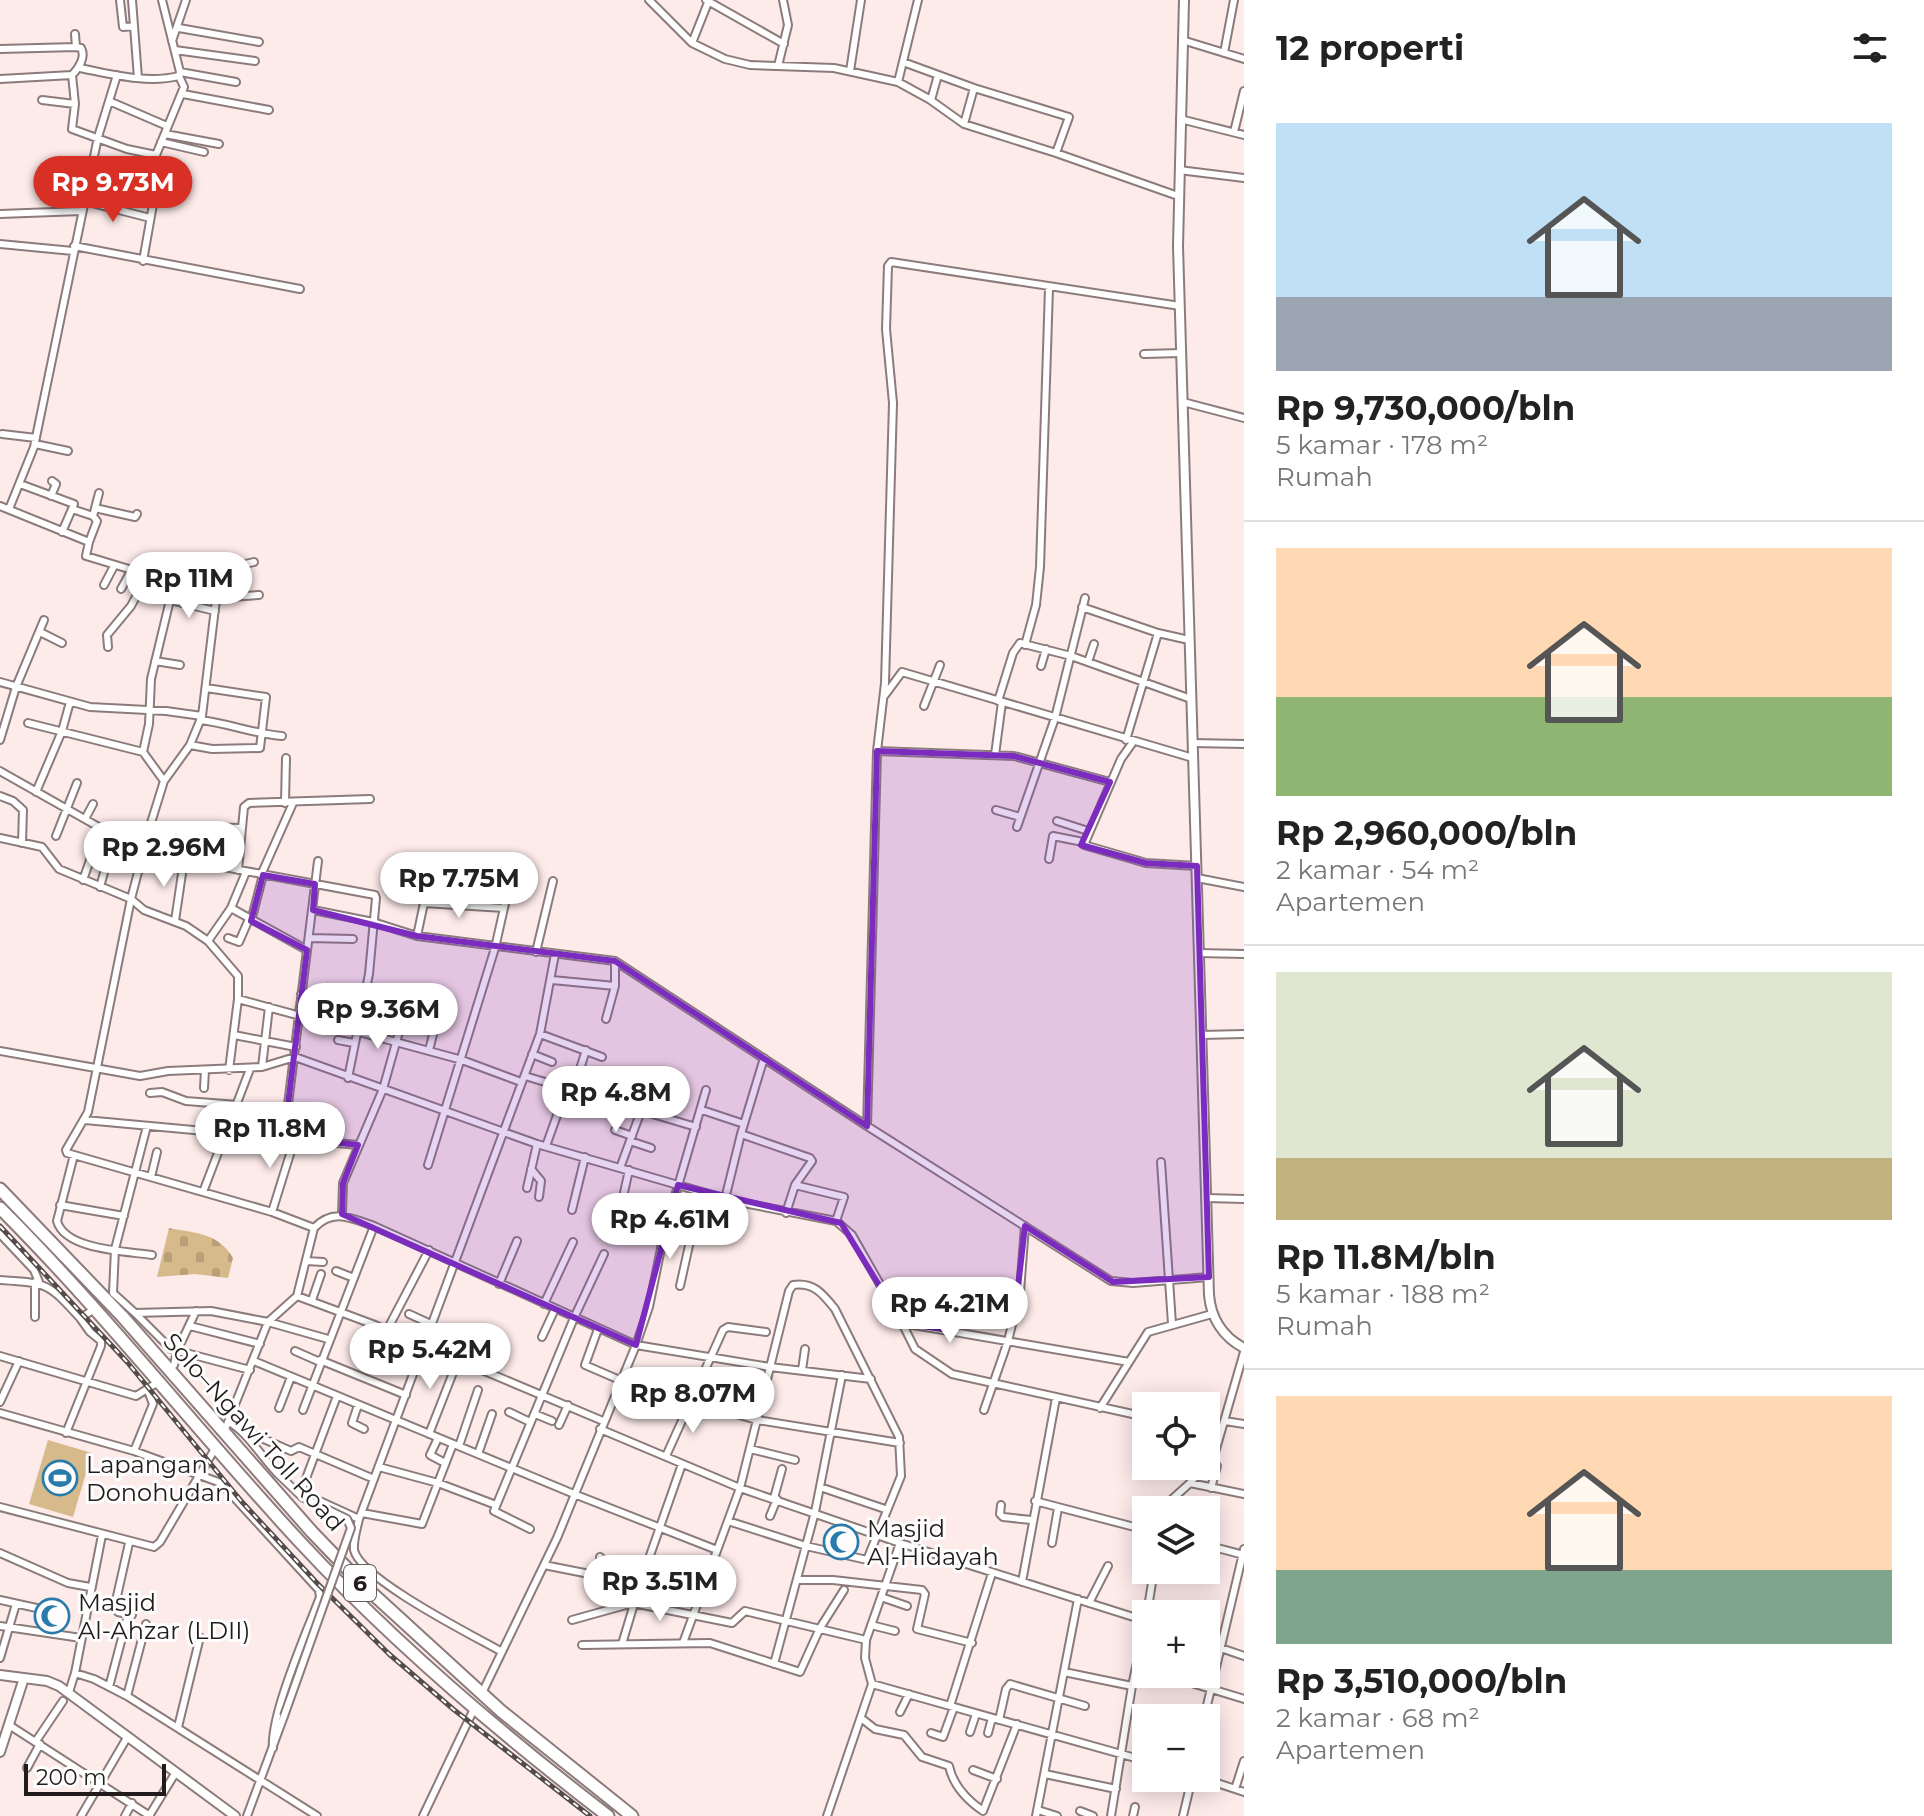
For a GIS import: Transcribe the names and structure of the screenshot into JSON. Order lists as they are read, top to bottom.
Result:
{
  "streets": {
    "highway": ["Solo–Ngawi Toll Road", "6"]
  },
  "places": {
    "sports": ["Lapangan Donohudan"],
    "mosque": ["Masjid Al-Hidayah", "Masjid Al-Ahzar (LDII)"]
  },
  "scale_bar": "200 m",
  "page": {
    "heading": "12 properti",
    "list": [
      {
        "name": "Rp 9,730,000/bln",
        "note": "5 kamar · 178 m² · Rumah"
      },
      {
        "name": "Rp 2,960,000/bln",
        "note": "2 kamar · 54 m² · Apartemen"
      },
      {
        "name": "Rp 11.8M/bln",
        "note": "5 kamar · 188 m² · Rumah"
      },
      {
        "name": "Rp 3,510,000/bln",
        "note": "2 kamar · 68 m² · Apartemen"
      }
    ],
    "price": [
      "Rp 9.73M",
      "Rp 11M",
      "Rp 2.96M",
      "Rp 7.75M",
      "Rp 9.36M",
      "Rp 4.8M",
      "Rp 11.8M",
      "Rp 4.61M",
      "Rp 4.21M",
      "Rp 5.42M",
      "Rp 8.07M",
      "Rp 3.51M"
    ],
    "map_buttons": ["+", "−"],
    "scale": "200 m"
  }
}
